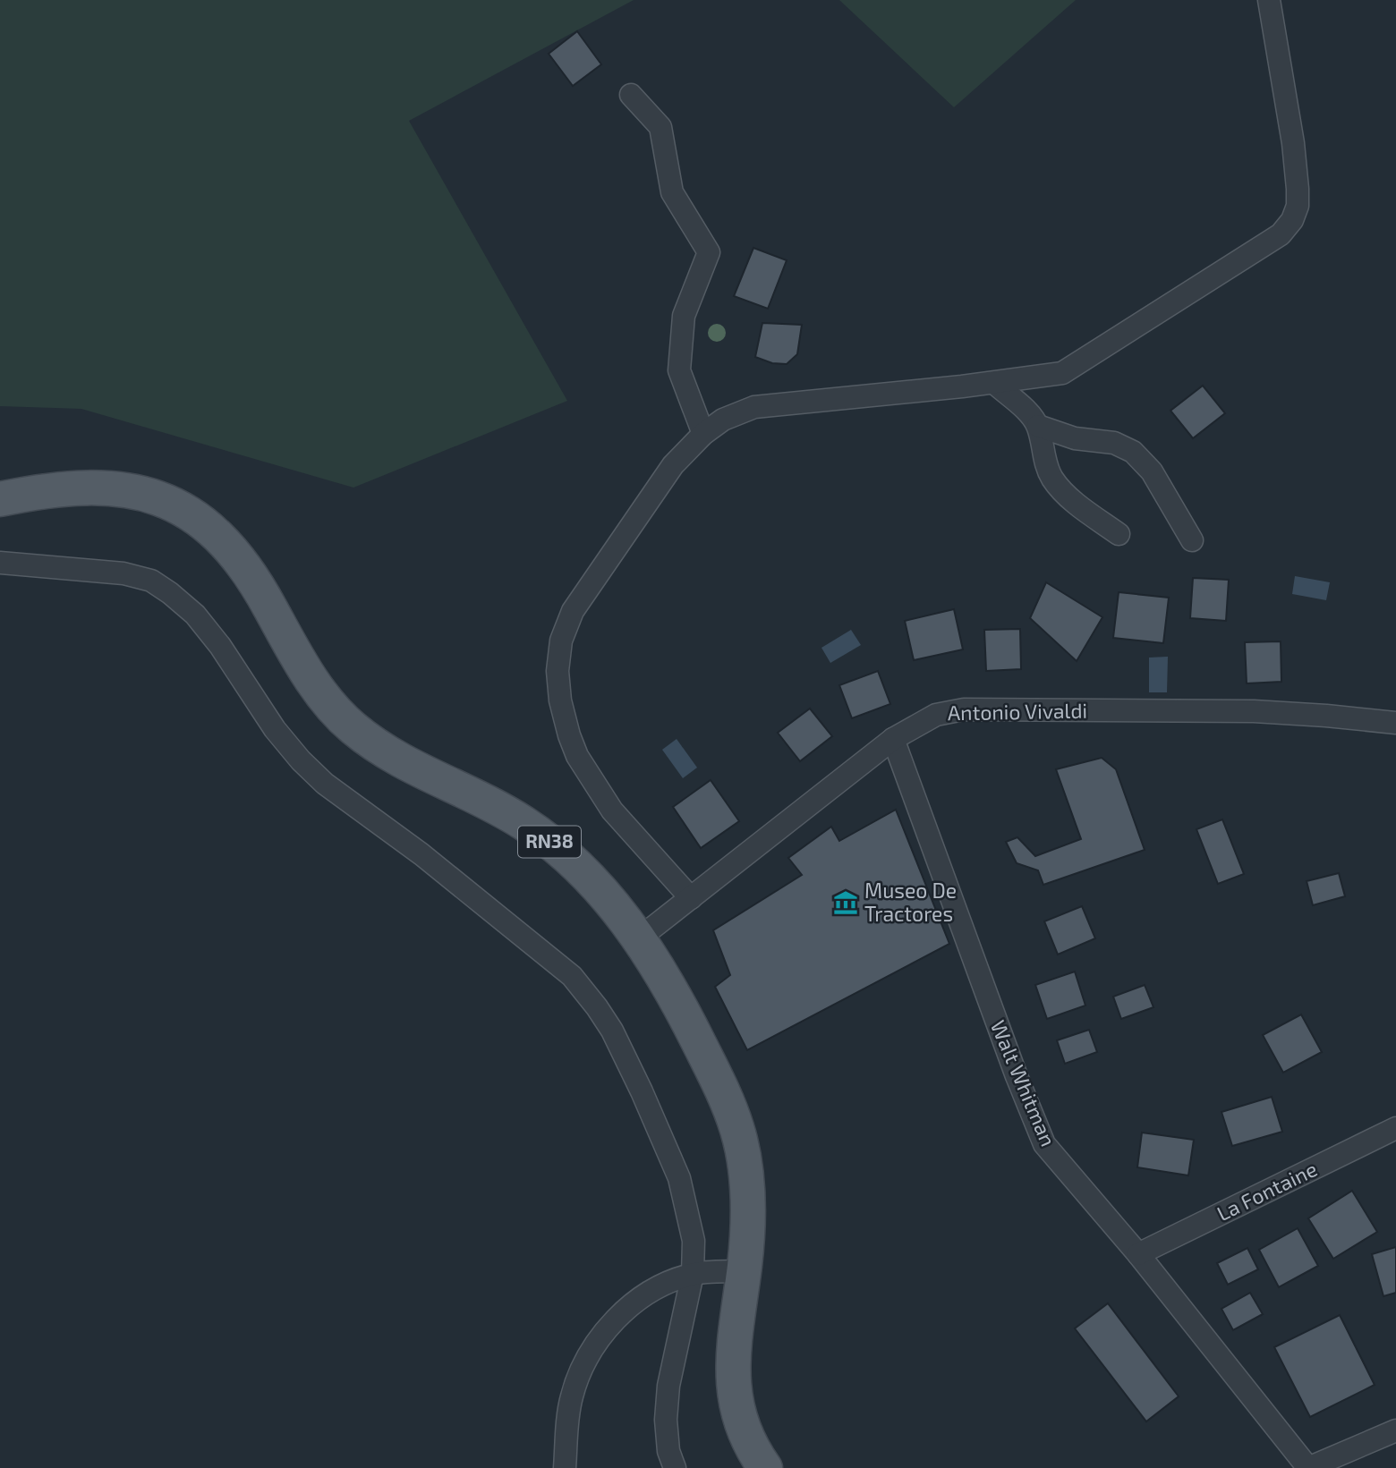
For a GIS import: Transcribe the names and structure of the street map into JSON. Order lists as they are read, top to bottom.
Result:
{
  "streets": {
    "main road": ["RN38"],
    "street": ["Antonio Vivaldi", "Walt Whitman", "La Fontaine"]
  },
  "crossings": [
    ["Antonio Vivaldi", "RN38"],
    ["Antonio Vivaldi", "Walt Whitman"],
    ["Walt Whitman", "La Fontaine"]
  ],
  "places": {
    "museum": ["Museo De Tractores"]
  }
}
